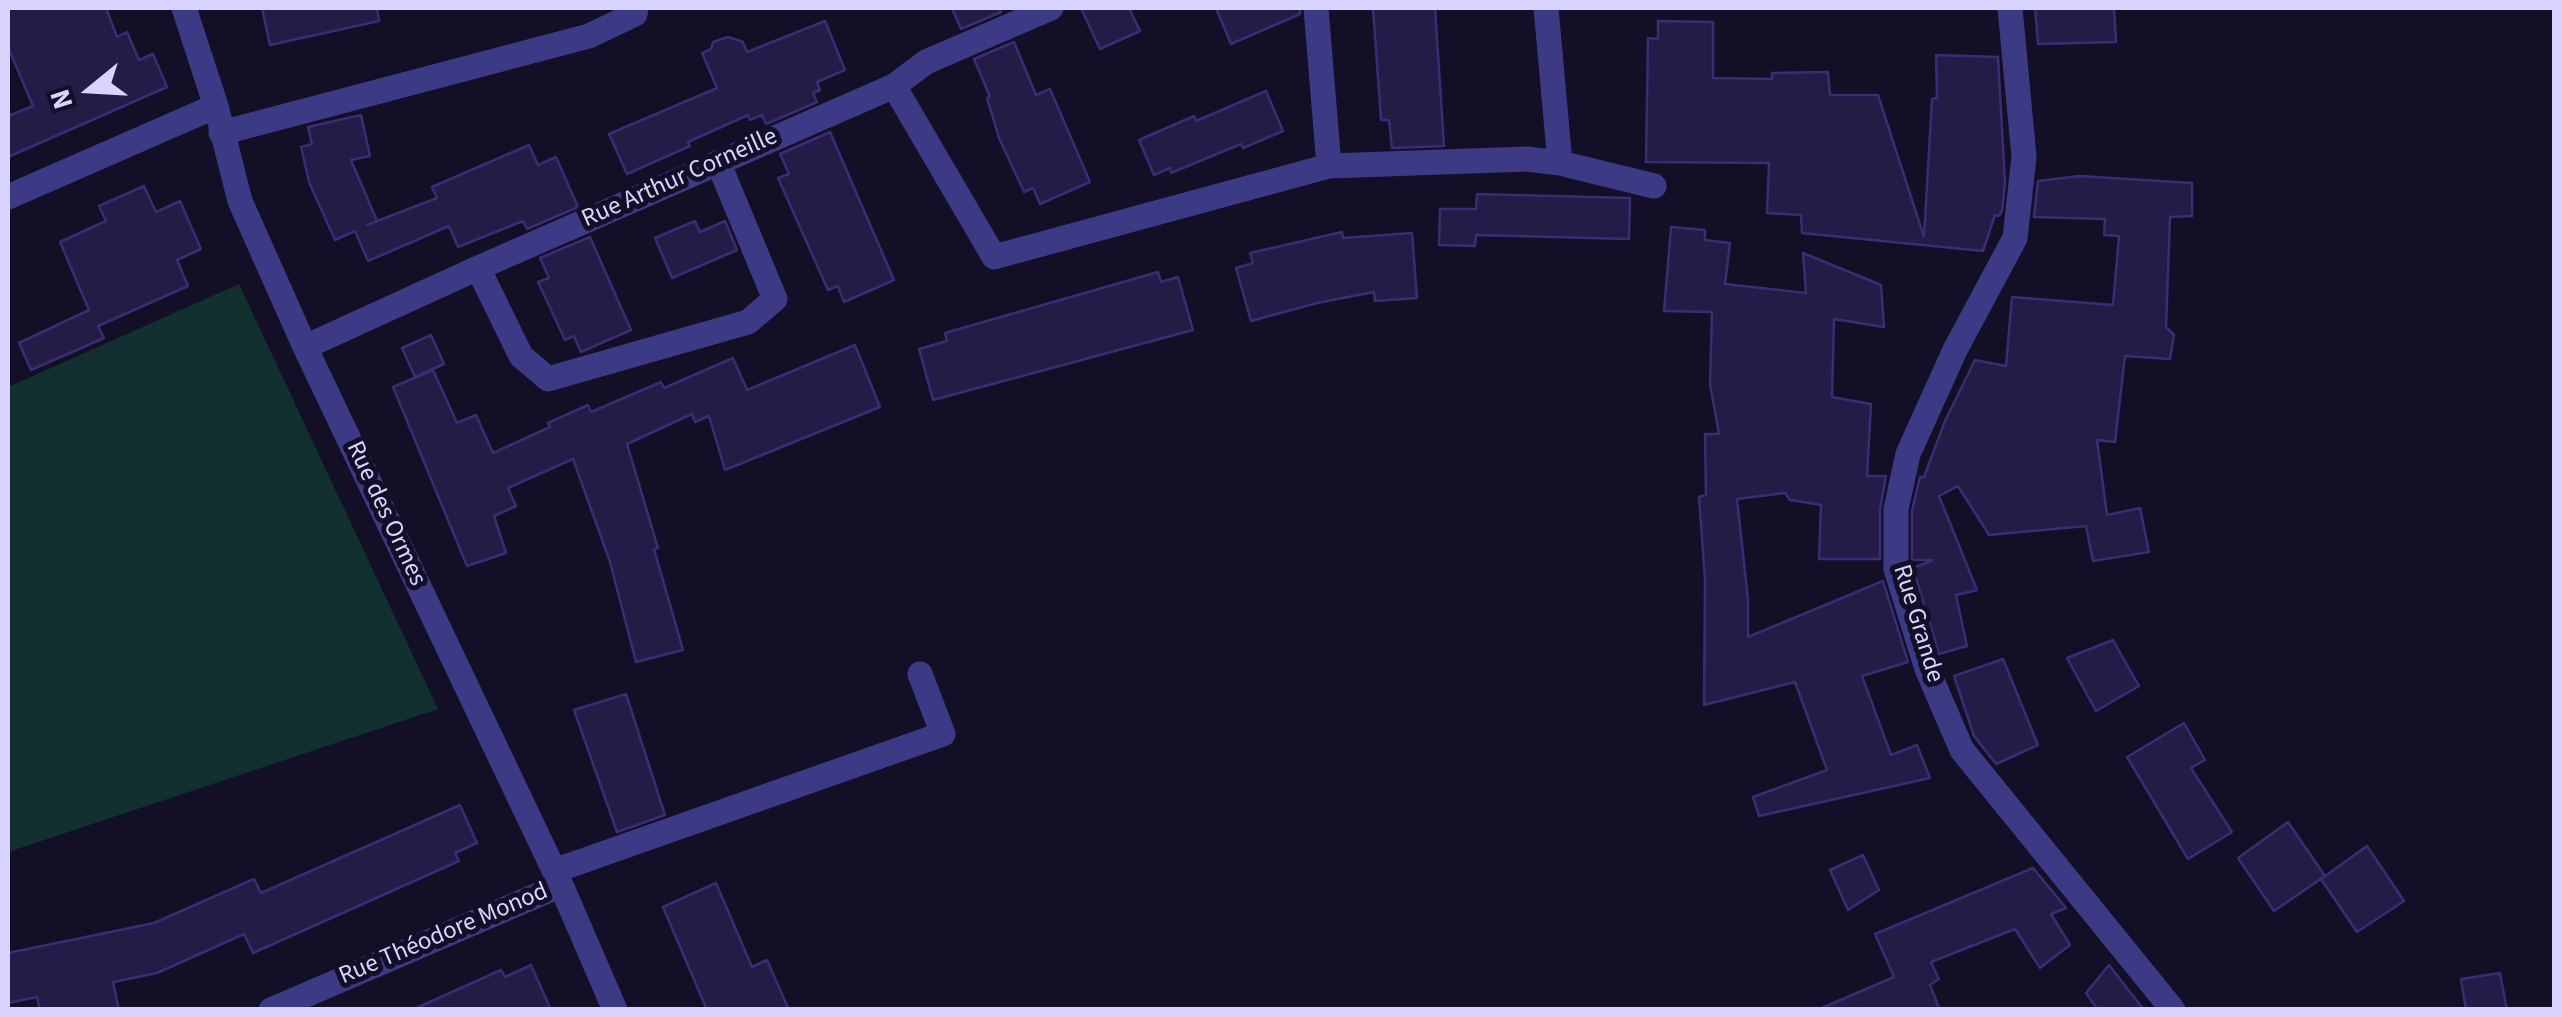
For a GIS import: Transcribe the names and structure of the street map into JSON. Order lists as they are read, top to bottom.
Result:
{
  "streets": {
    "street": [
      "Rue Arthur Corneille",
      "Rue des Ormes",
      "Rue Grande",
      "Rue Théodore Monod"
    ]
  },
  "crossings": [
    ["Rue Arthur Corneille", "Rue des Ormes"],
    ["Rue des Ormes", "Rue Théodore Monod"]
  ],
  "north": "left"
}
